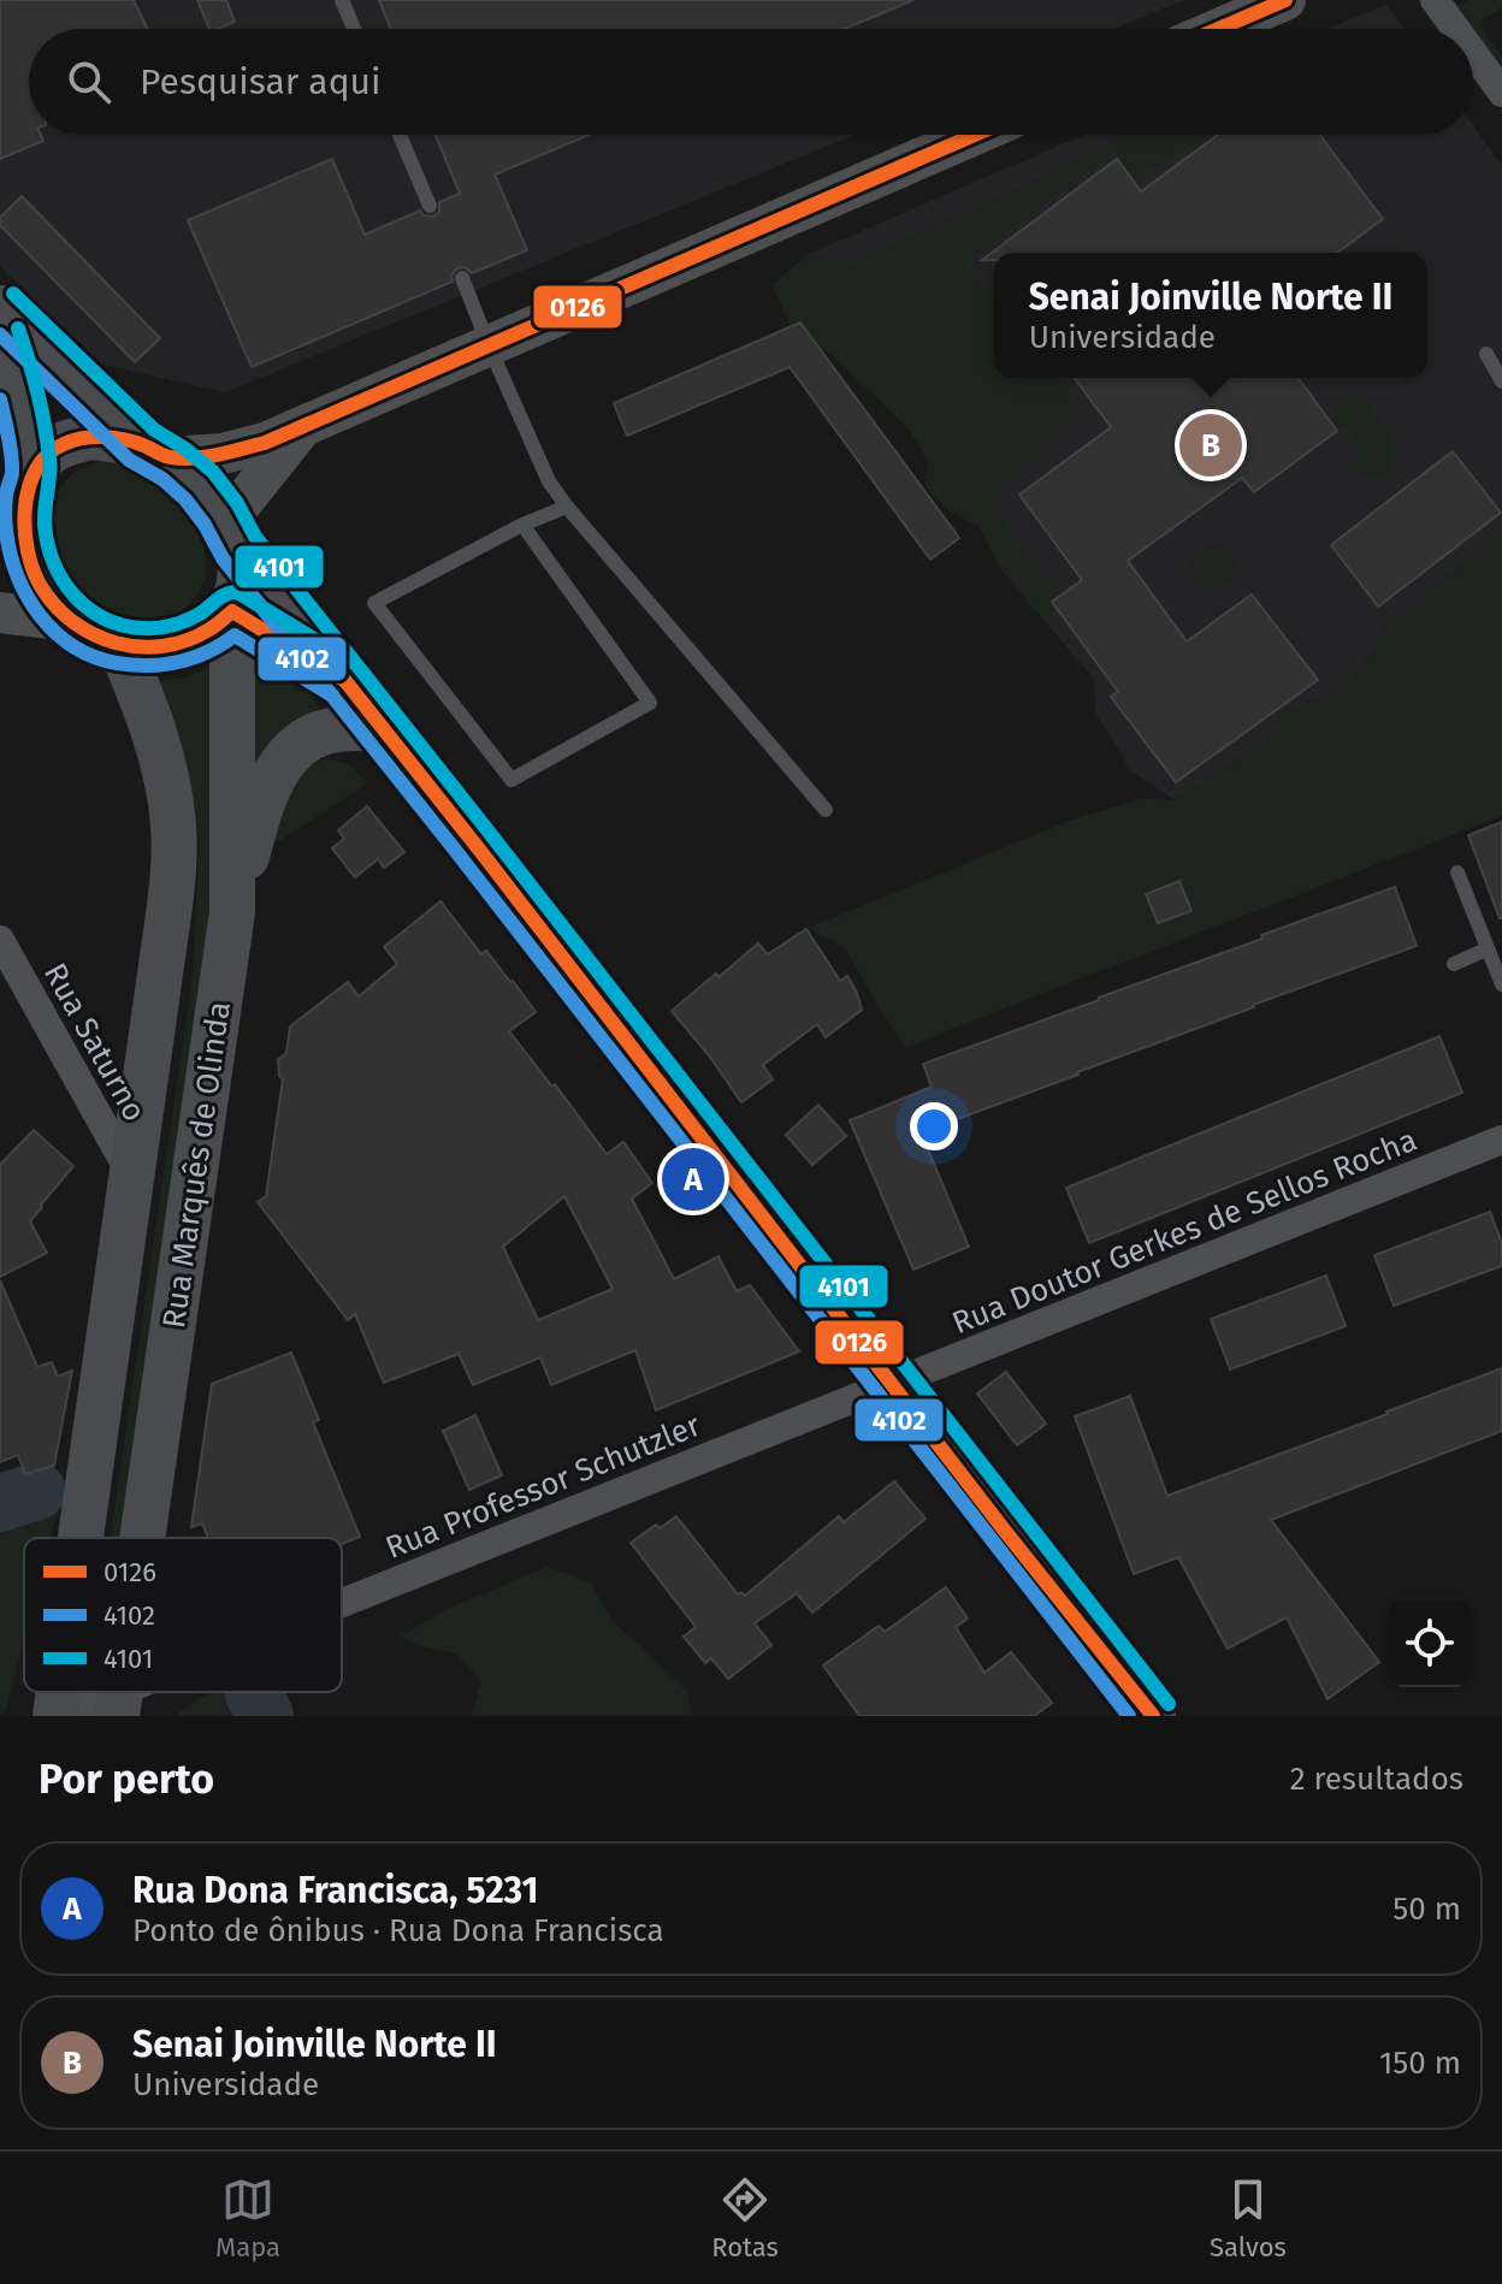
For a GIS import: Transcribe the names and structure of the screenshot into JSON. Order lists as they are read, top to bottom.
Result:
{
  "streets": {
    "main road": ["Rua Marquês de Olinda"],
    "street": ["Rua Saturno", "Rua Doutor Gerkes de Sellos Rocha", "Rua Professor Schutzler"]
  },
  "crossings": [
    ["Rua Saturno", "Rua Marquês de Olinda"],
    ["Rua Marquês de Olinda", "Rua Professor Schutzler"],
    ["Rua Doutor Gerkes de Sellos Rocha", "Rua Professor Schutzler"]
  ],
  "lines": ["transit line 0126", "transit line 4101", "transit line 4102"],
  "legend": ["0126", "4102", "4101"],
  "page": {
    "search": "Pesquisar aqui",
    "popup": ["Senai Joinville Norte II", "Universidade"],
    "pins": ["B", "A"],
    "heading": ["Por perto", "2 resultados"],
    "list": [
      {
        "mark": "A",
        "name": "Rua Dona Francisca, 5231",
        "note": "Ponto de ônibus · Rua Dona Francisca",
        "value": "50 m"
      },
      {
        "mark": "B",
        "name": "Senai Joinville Norte II",
        "note": "Universidade",
        "value": "150 m"
      }
    ],
    "nav": ["Mapa", "Rotas", "Salvos"]
  }
}
